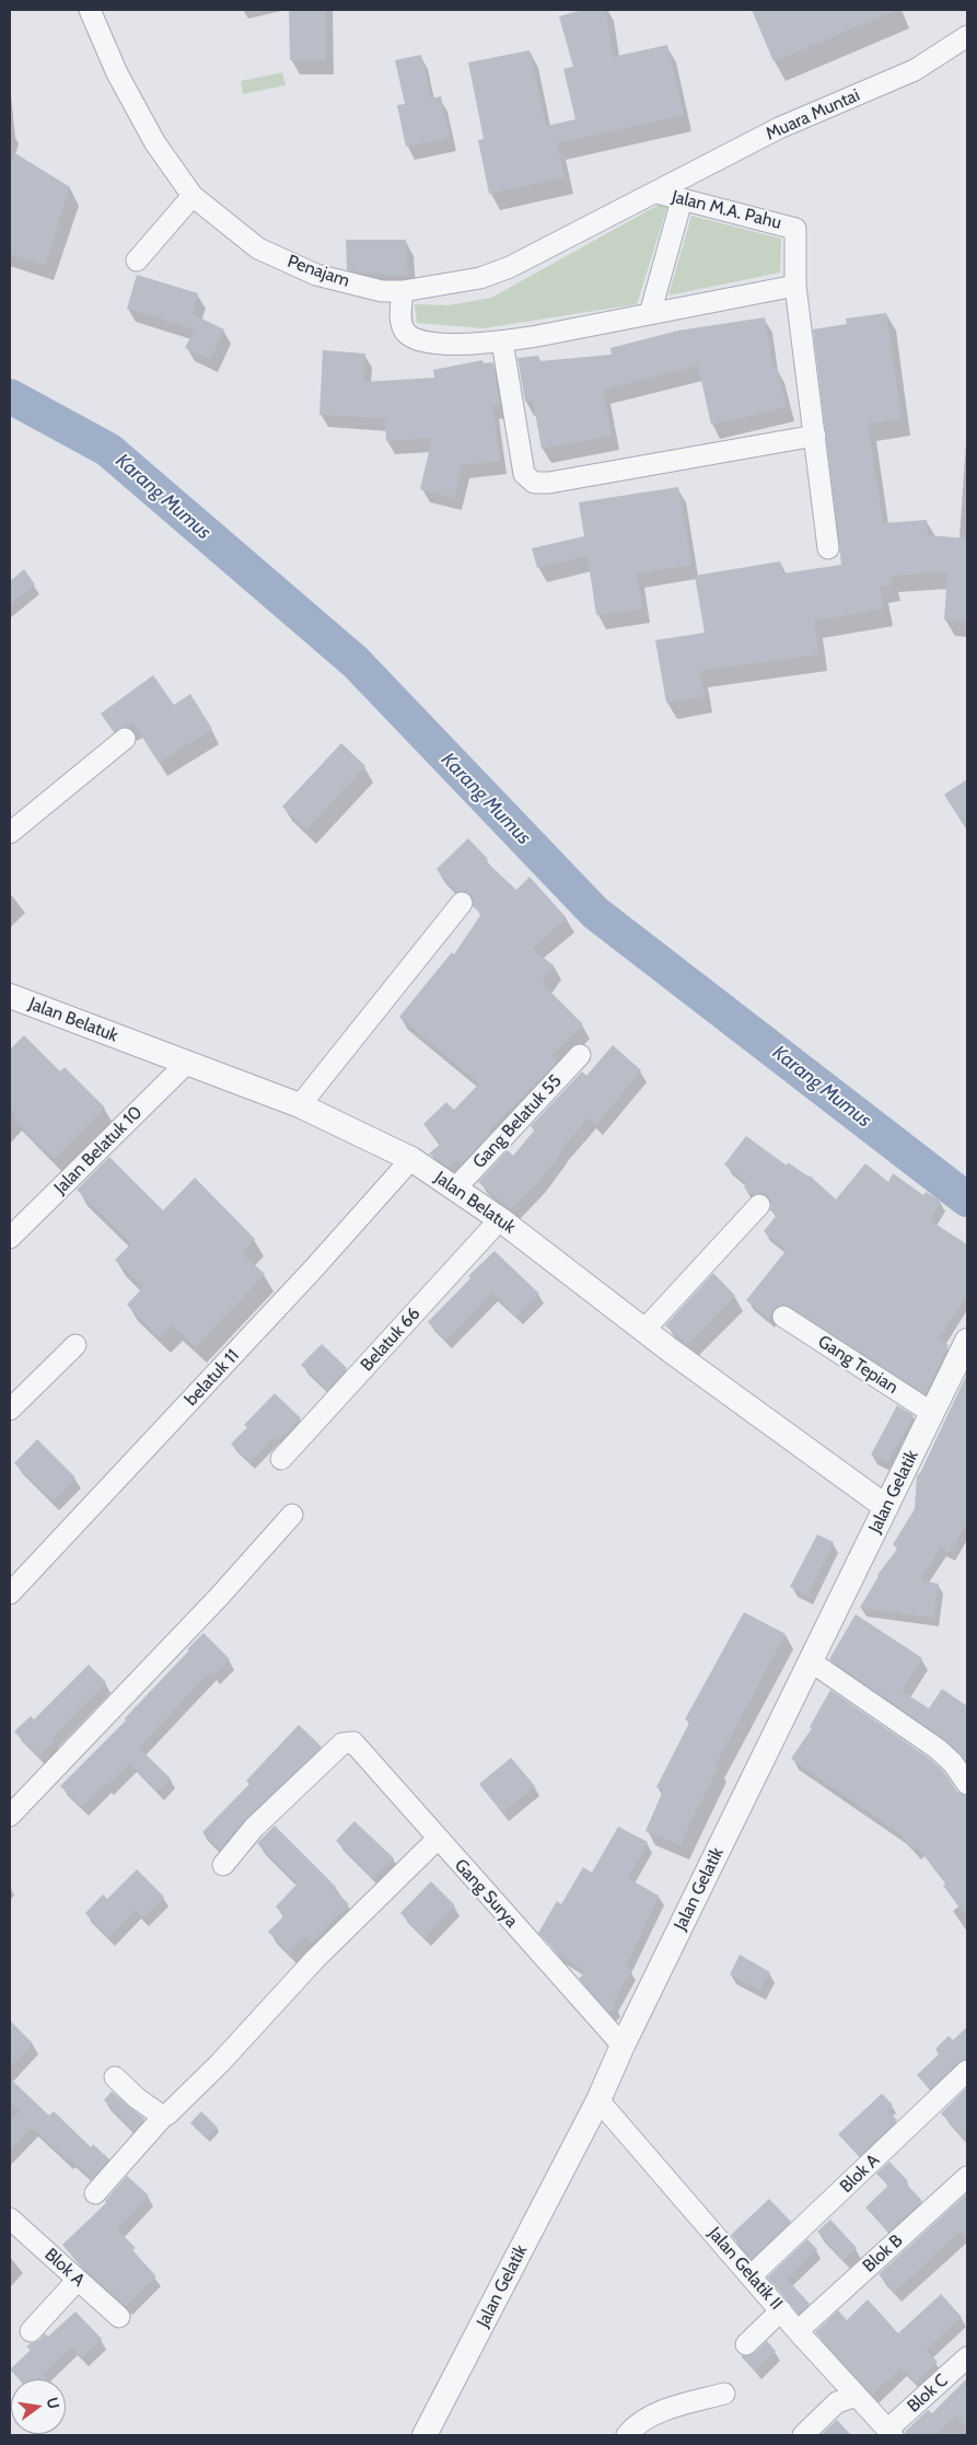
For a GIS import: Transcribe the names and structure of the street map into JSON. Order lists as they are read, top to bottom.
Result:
{
  "streets": {
    "street": [
      "Muara Muntai",
      "Jalan M.A. Pahu",
      "Penajam",
      "Jalan Belatuk",
      "Gang Belatuk 55",
      "Jalan Belatuk 10",
      "Belatuk 66",
      "Gang Tepian",
      "belatuk 11",
      "Jalan Gelatik",
      "Gang Surya",
      "Blok A",
      "Blok B",
      "Jalan Gelatik II",
      "Blok C"
    ]
  },
  "crossings": [
    ["Muara Muntai", "Jalan M.A. Pahu"],
    ["Muara Muntai", "Penajam"],
    ["Jalan M.A. Pahu", "Penajam"],
    ["Jalan Belatuk", "Gang Belatuk 55"],
    ["Jalan Belatuk", "Jalan Belatuk 10"],
    ["Jalan Belatuk", "Belatuk 66"],
    ["Jalan Belatuk", "belatuk 11"],
    ["Jalan Belatuk", "Jalan Gelatik"],
    ["Gang Tepian", "Jalan Gelatik"],
    ["Jalan Gelatik", "Gang Surya"],
    ["Jalan Gelatik", "Jalan Gelatik II"],
    ["Blok A", "Jalan Gelatik II"],
    ["Blok B", "Jalan Gelatik II"],
    ["Jalan Gelatik II", "Blok C"]
  ],
  "water": ["Karang Mumus"],
  "north": "right"
}
